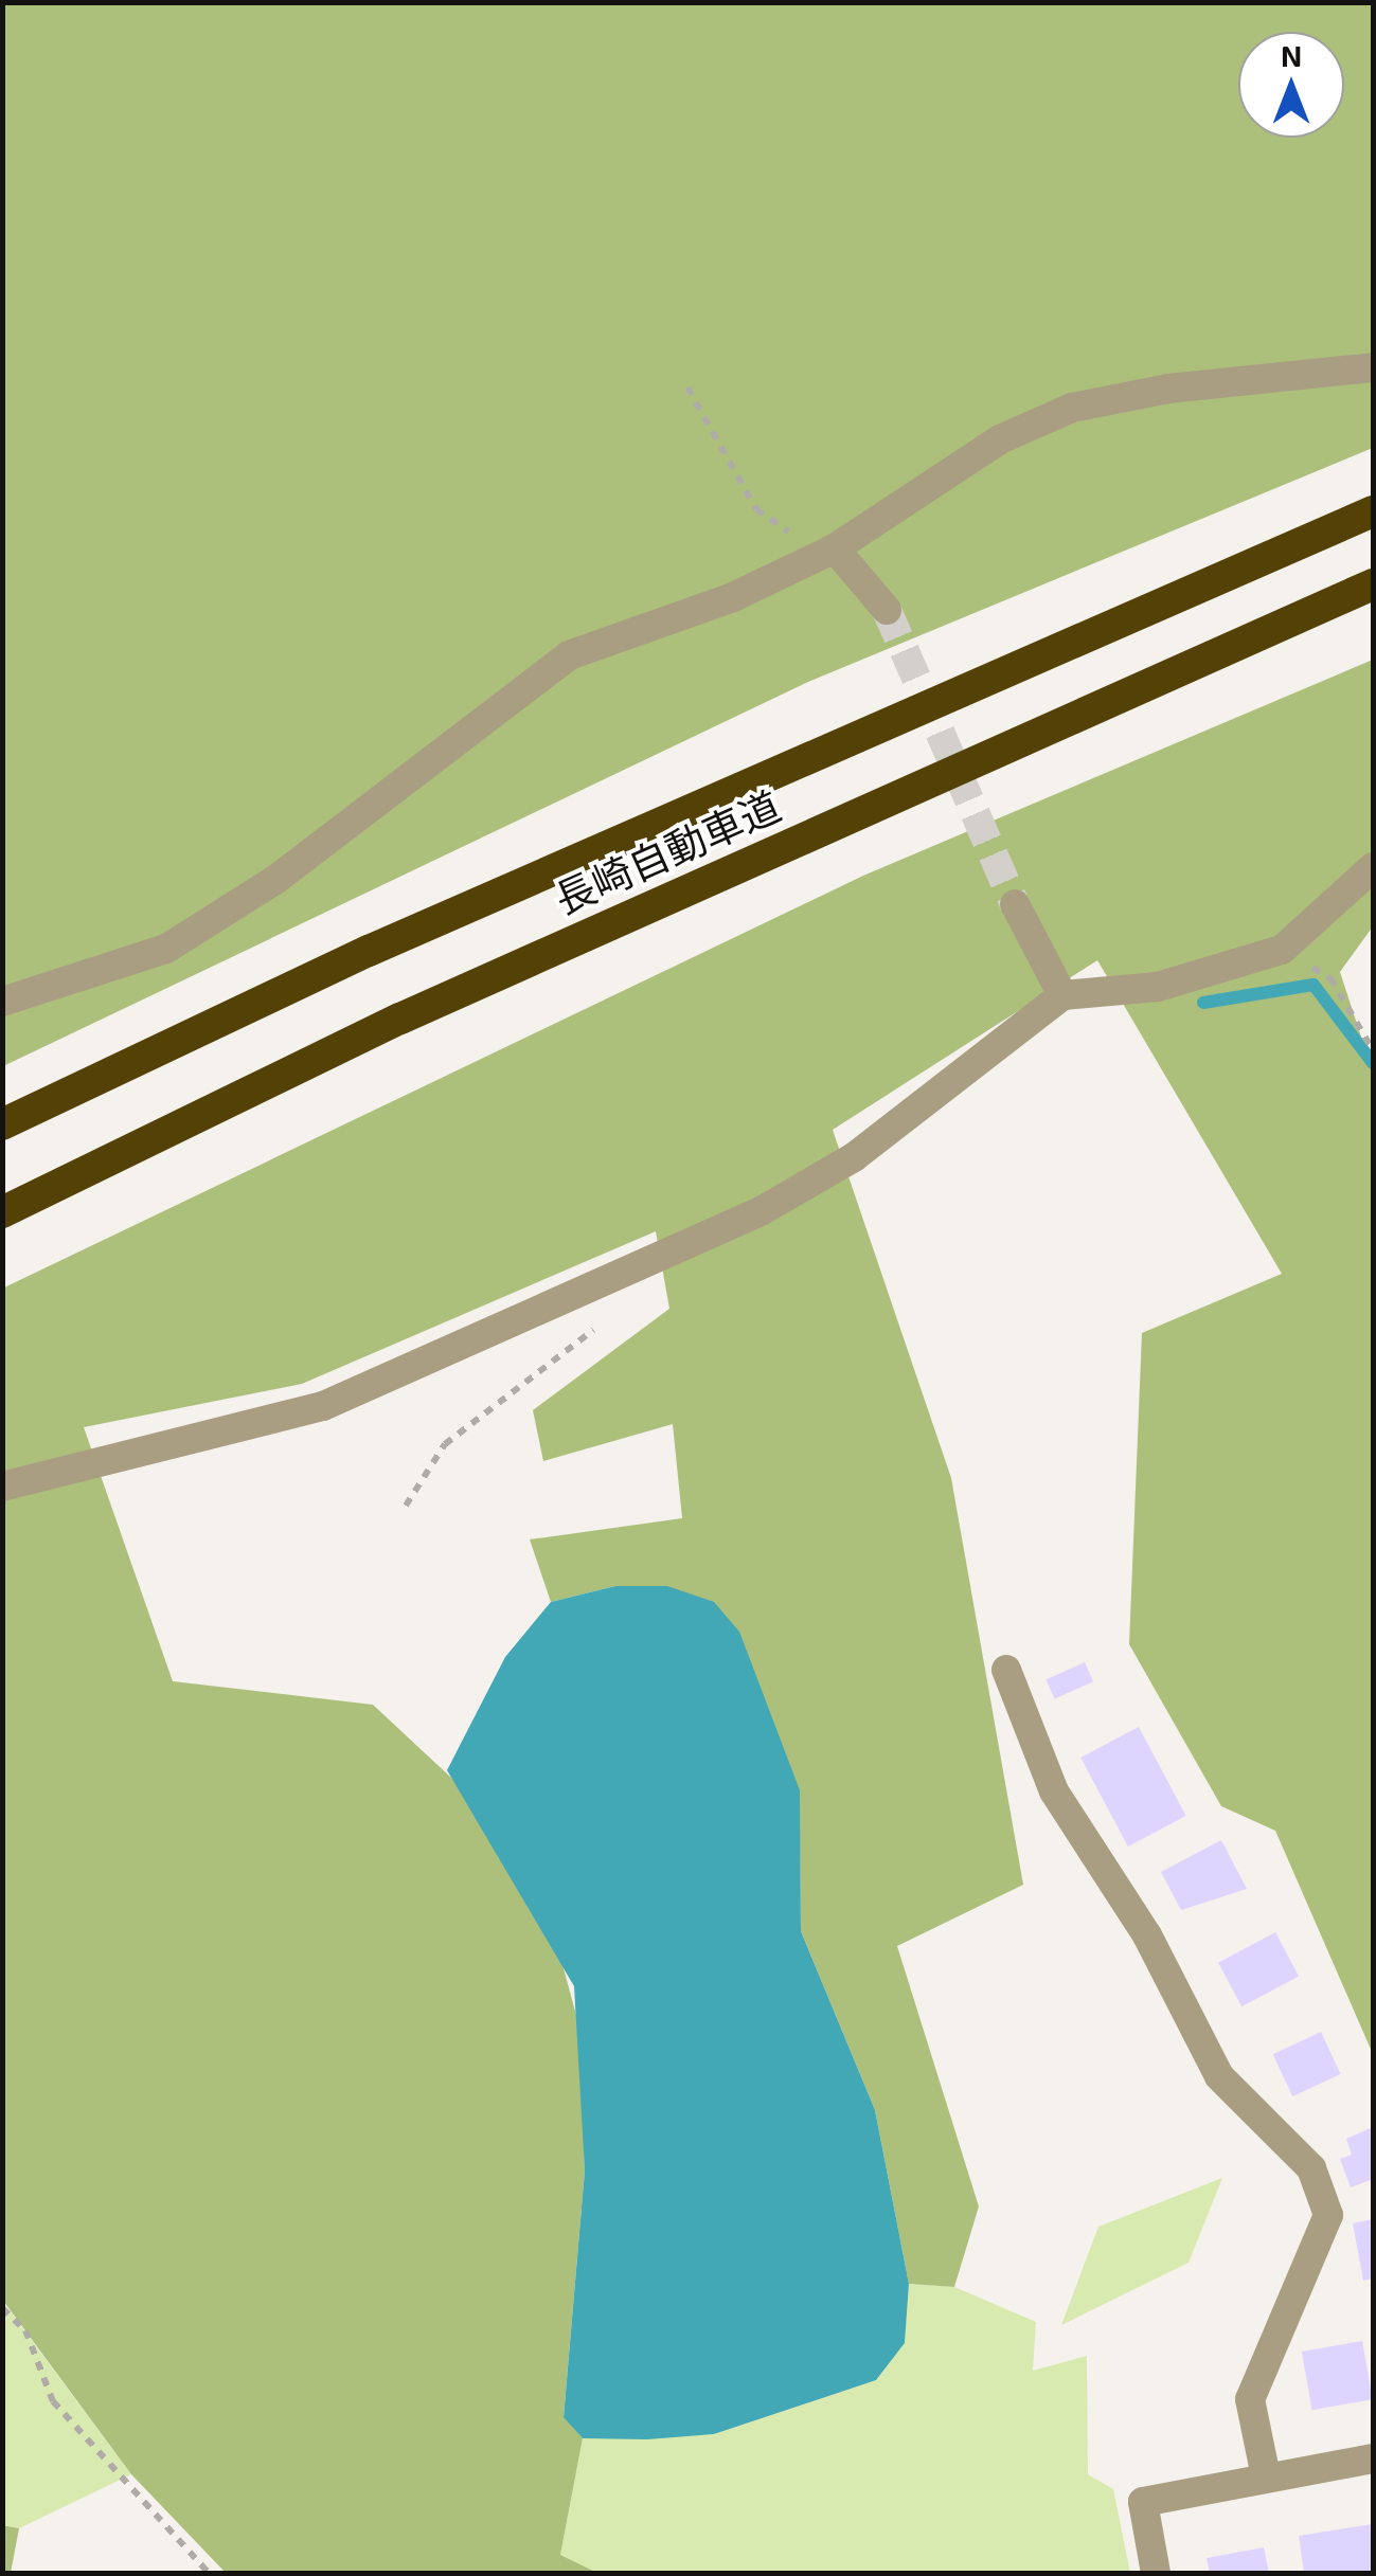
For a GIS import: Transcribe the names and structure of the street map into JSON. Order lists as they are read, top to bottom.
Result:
{
  "streets": {
    "highway": ["長崎自動車道"]
  },
  "north": "top"
}
